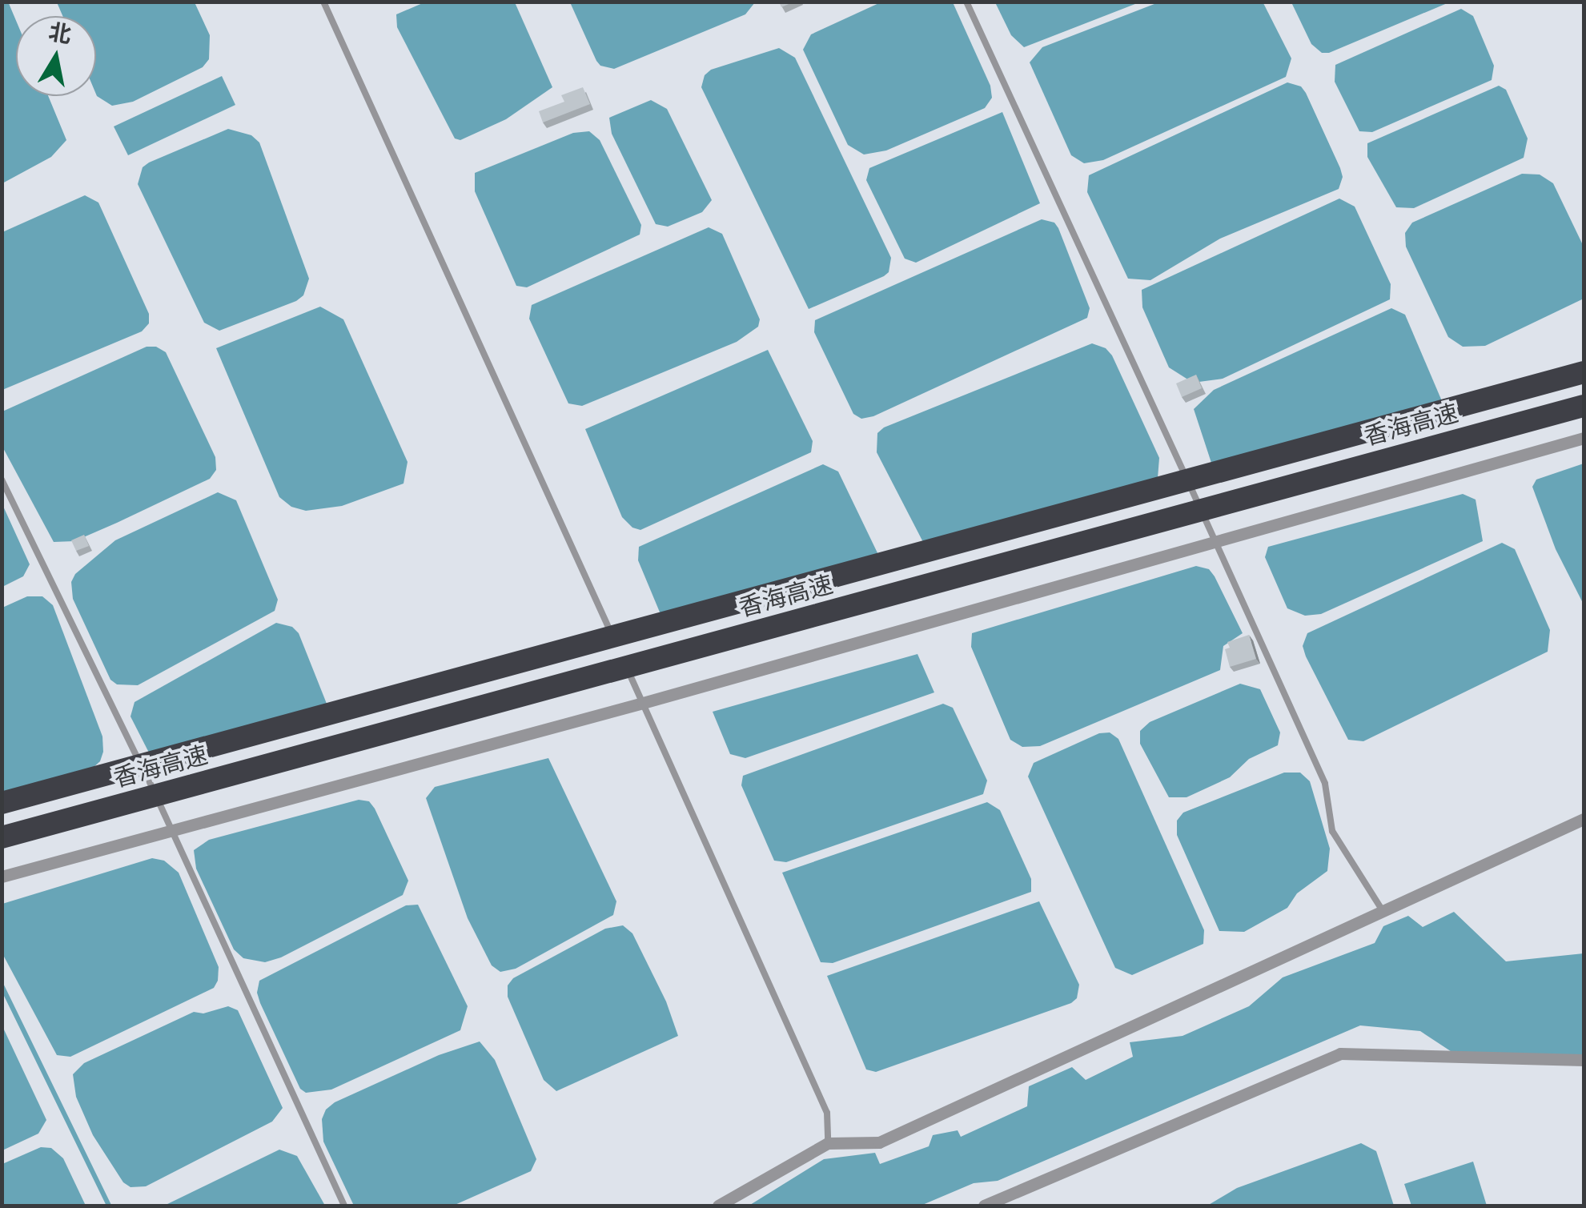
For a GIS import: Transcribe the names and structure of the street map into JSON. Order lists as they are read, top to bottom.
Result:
{
  "streets": {
    "highway": ["香海高速"]
  },
  "north": "top"
}
